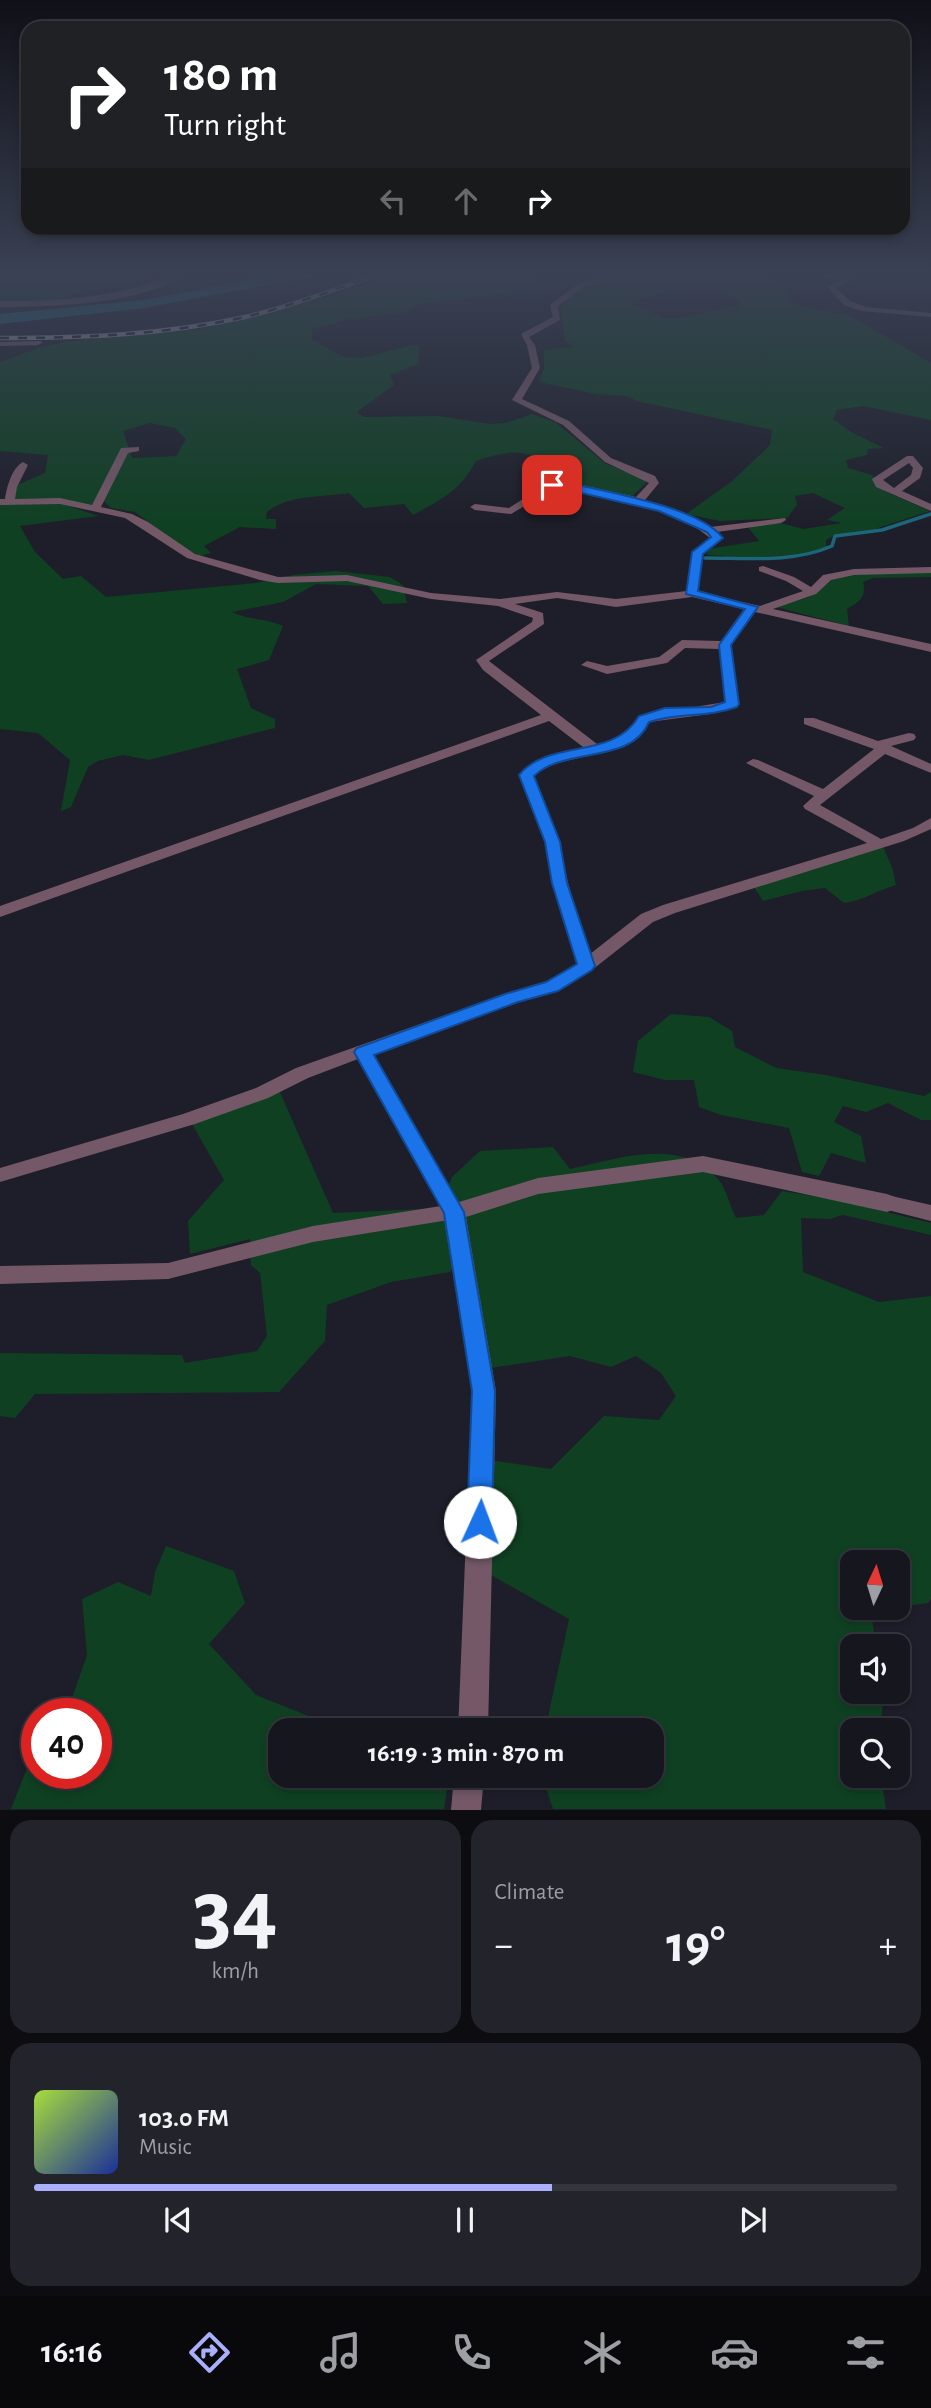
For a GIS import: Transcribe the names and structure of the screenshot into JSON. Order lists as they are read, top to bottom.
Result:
{
  "north": "top",
  "page": {
    "turn": ["180 m", "Turn right"],
    "limit": "40",
    "trip": "16:19 · 3 min · 870 m",
    "tile": [
      ["34", "km/h"],
      "Climate"
    ],
    "heat": ["−", "19°", "+"],
    "song": ["103.0 FM", "Music"],
    "tabs": "16:16"
  }
}
